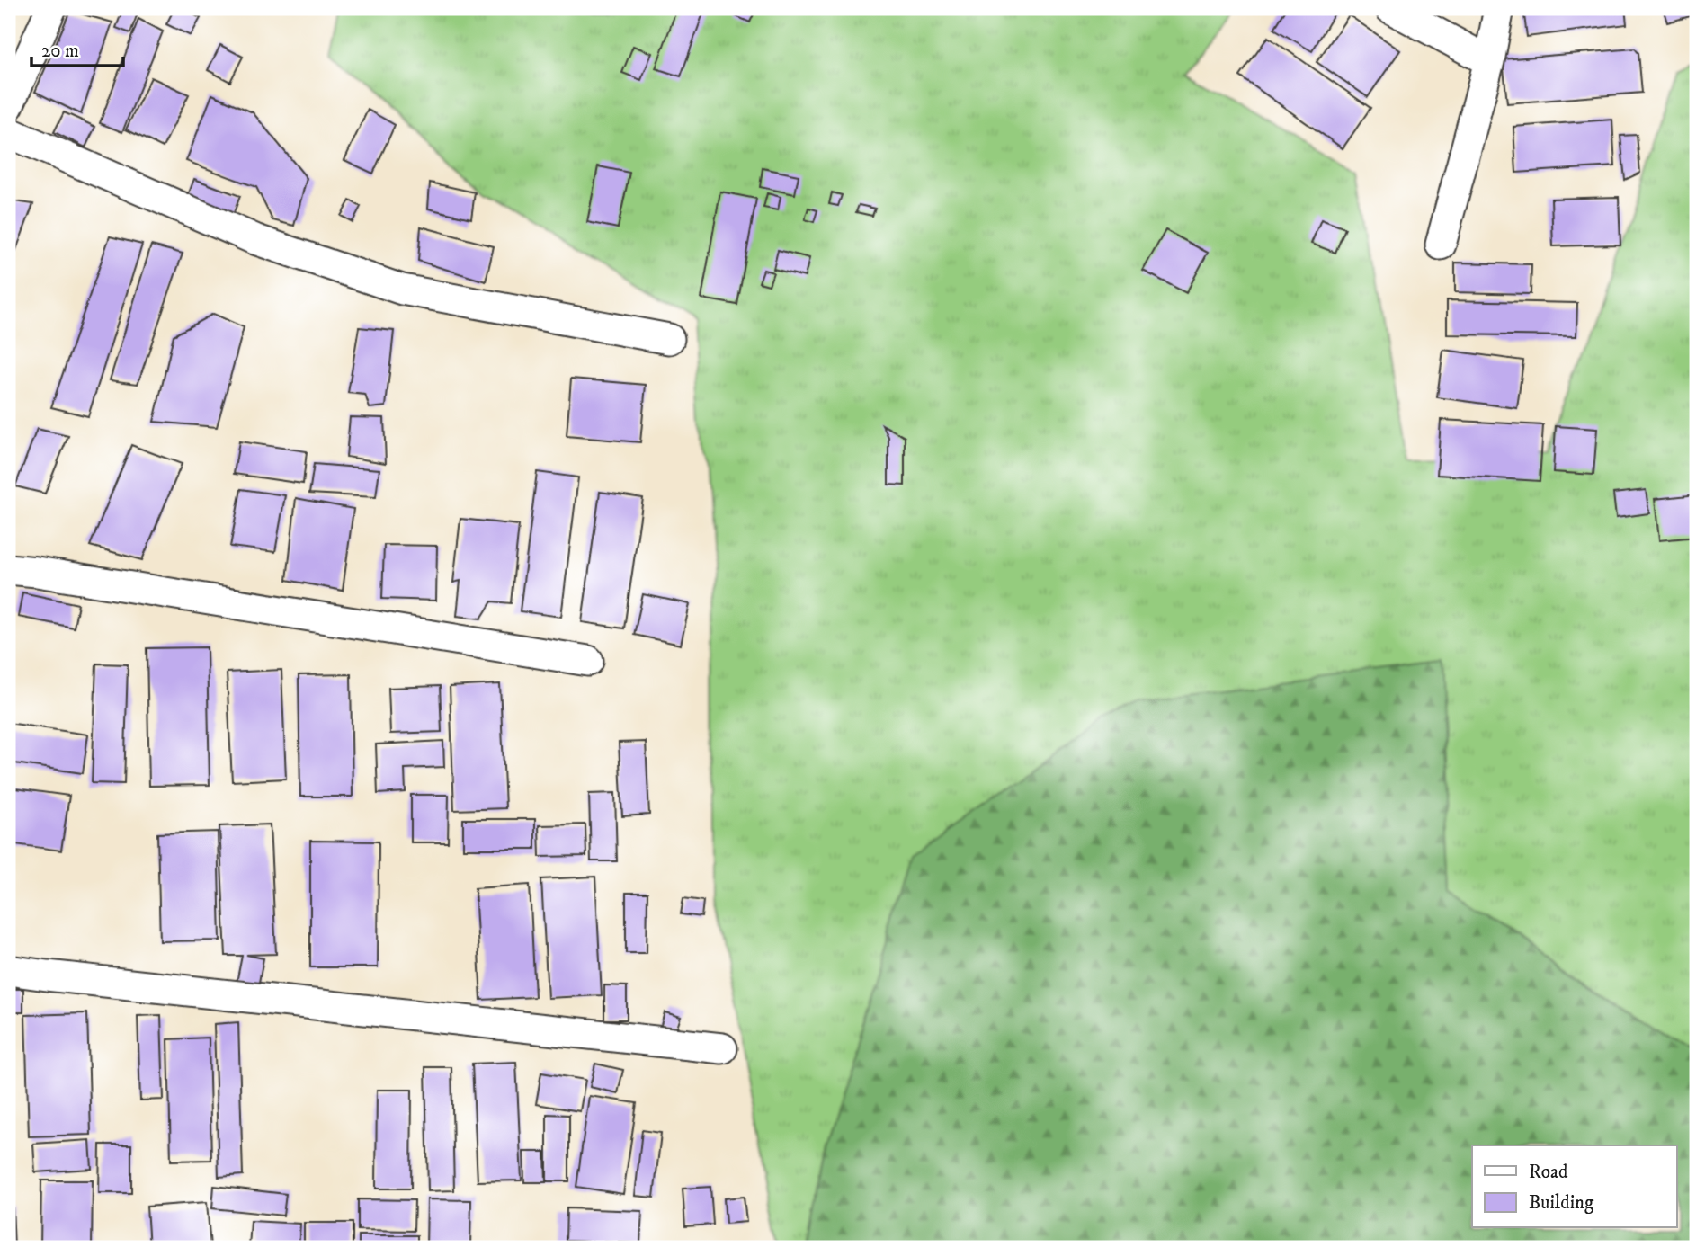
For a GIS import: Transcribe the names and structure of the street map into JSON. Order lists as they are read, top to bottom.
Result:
{
  "legend": ["Road", "Building"],
  "scale_bar": "20 m"
}
